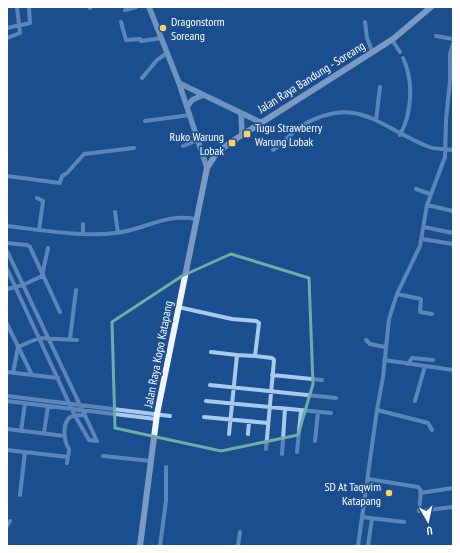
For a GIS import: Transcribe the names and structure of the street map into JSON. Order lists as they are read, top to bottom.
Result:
{
  "streets": {
    "main road": ["Jalan Raya Bandung - Soreang", "Jalan Raya Kopo Katapang"]
  },
  "crossings": [
    ["Jalan Raya Bandung - Soreang", "Jalan Raya Kopo Katapang"]
  ],
  "places": {
    "other": ["Dragonstorm Soreang", "SD At Taqwim Katapang"],
    "transit": ["Tugu Strawberry Warung Lobak", "Ruko Warung Lobak"]
  },
  "north": "bottom"
}
